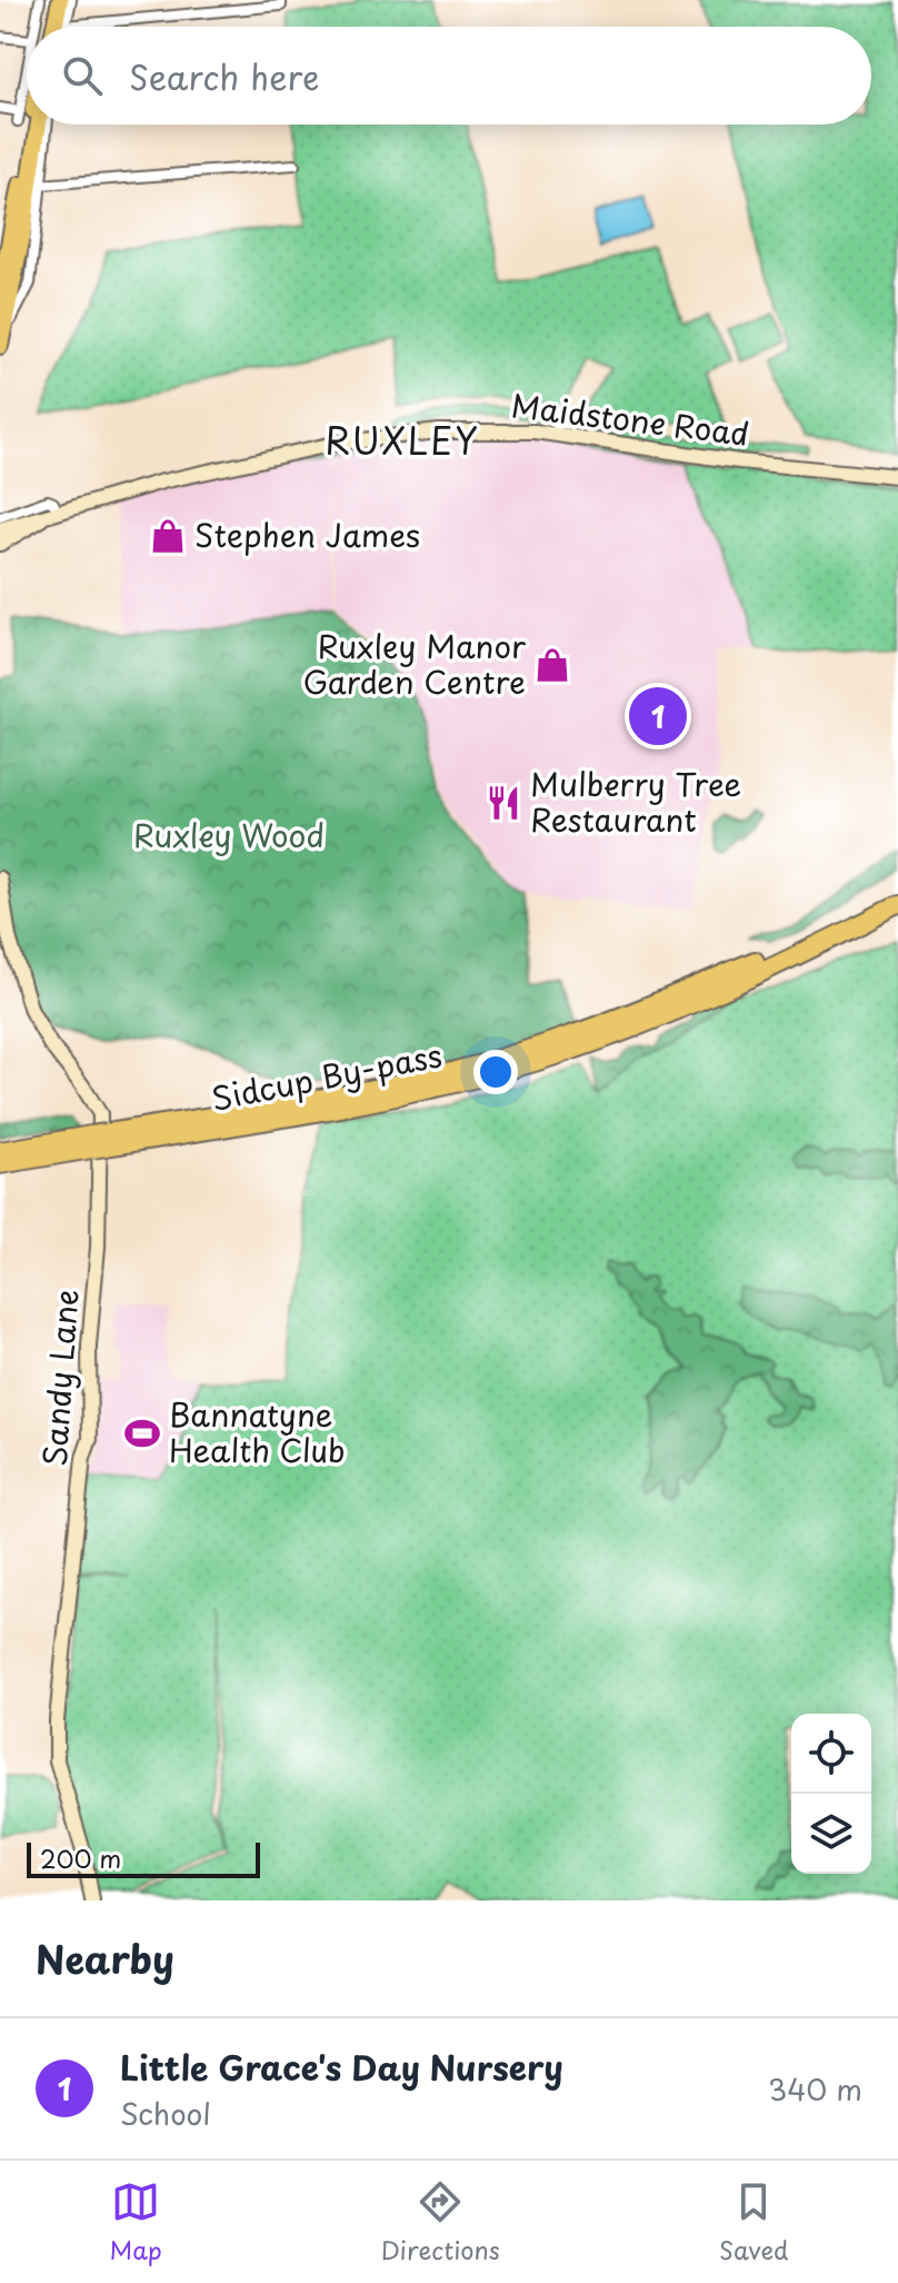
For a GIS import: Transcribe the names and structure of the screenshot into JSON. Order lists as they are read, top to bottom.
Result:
{
  "streets": {
    "highway": ["Sidcup By-pass"],
    "street": ["Maidstone Road", "Sandy Lane"]
  },
  "districts": ["RUXLEY"],
  "parks": ["Ruxley Wood"],
  "places": {
    "shop": ["Stephen James", "Ruxley Manor Garden Centre"],
    "restaurant": ["Mulberry Tree Restaurant"],
    "sports": ["Bannatyne Health Club"]
  },
  "scale_bar": "200 m",
  "page": {
    "search": "Search here",
    "pins": "1",
    "scale": "200 m",
    "heading": "Nearby",
    "list": [
      {
        "mark": "1",
        "name": "Little Grace's Day Nursery",
        "note": "School",
        "value": "340 m"
      }
    ],
    "nav": ["Map", "Directions", "Saved"]
  }
}
